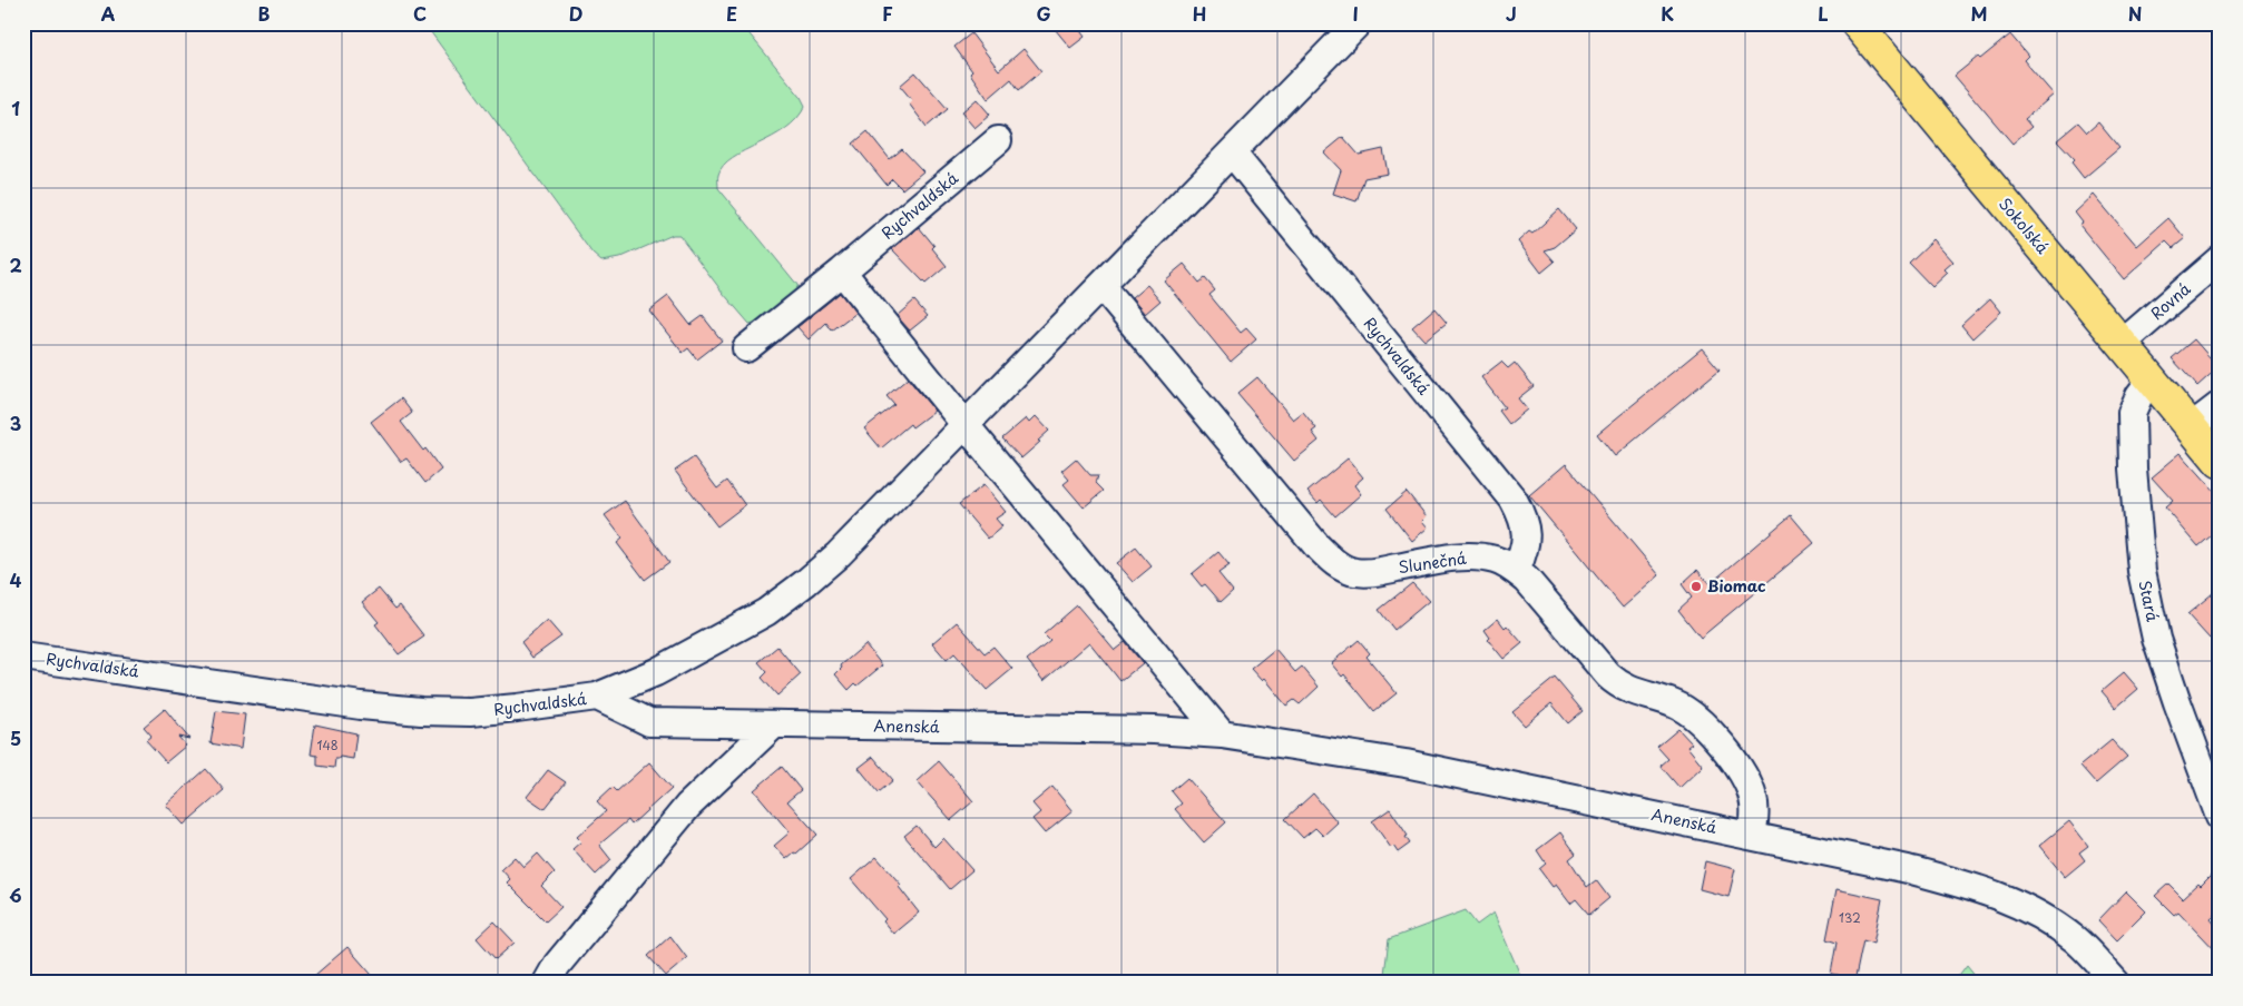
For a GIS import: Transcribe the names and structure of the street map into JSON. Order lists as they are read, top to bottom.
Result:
{
  "streets": {
    "main road": ["Sokolská"],
    "street": [
      "Rychvaldská",
      "Rovná",
      "Slunečná",
      "Stará",
      "Anenská"
    ]
  },
  "crossings": [
    ["Rychvaldská", "Slunečná"],
    ["Rychvaldská", "Anenská"],
    ["Sokolská", "Rovná"],
    ["Sokolská", "Stará"],
    ["Slunečná", "Anenská"]
  ],
  "places": ["Biomac"],
  "house_numbers": ["148", "132"],
  "grid": {
    "columns": [
      "A",
      "B",
      "C",
      "D",
      "E",
      "F",
      "G",
      "H",
      "I",
      "J",
      "K",
      "L",
      "M",
      "N"
    ],
    "rows": [
      "1",
      "2",
      "3",
      "4",
      "5",
      "6"
    ]
  }
}
